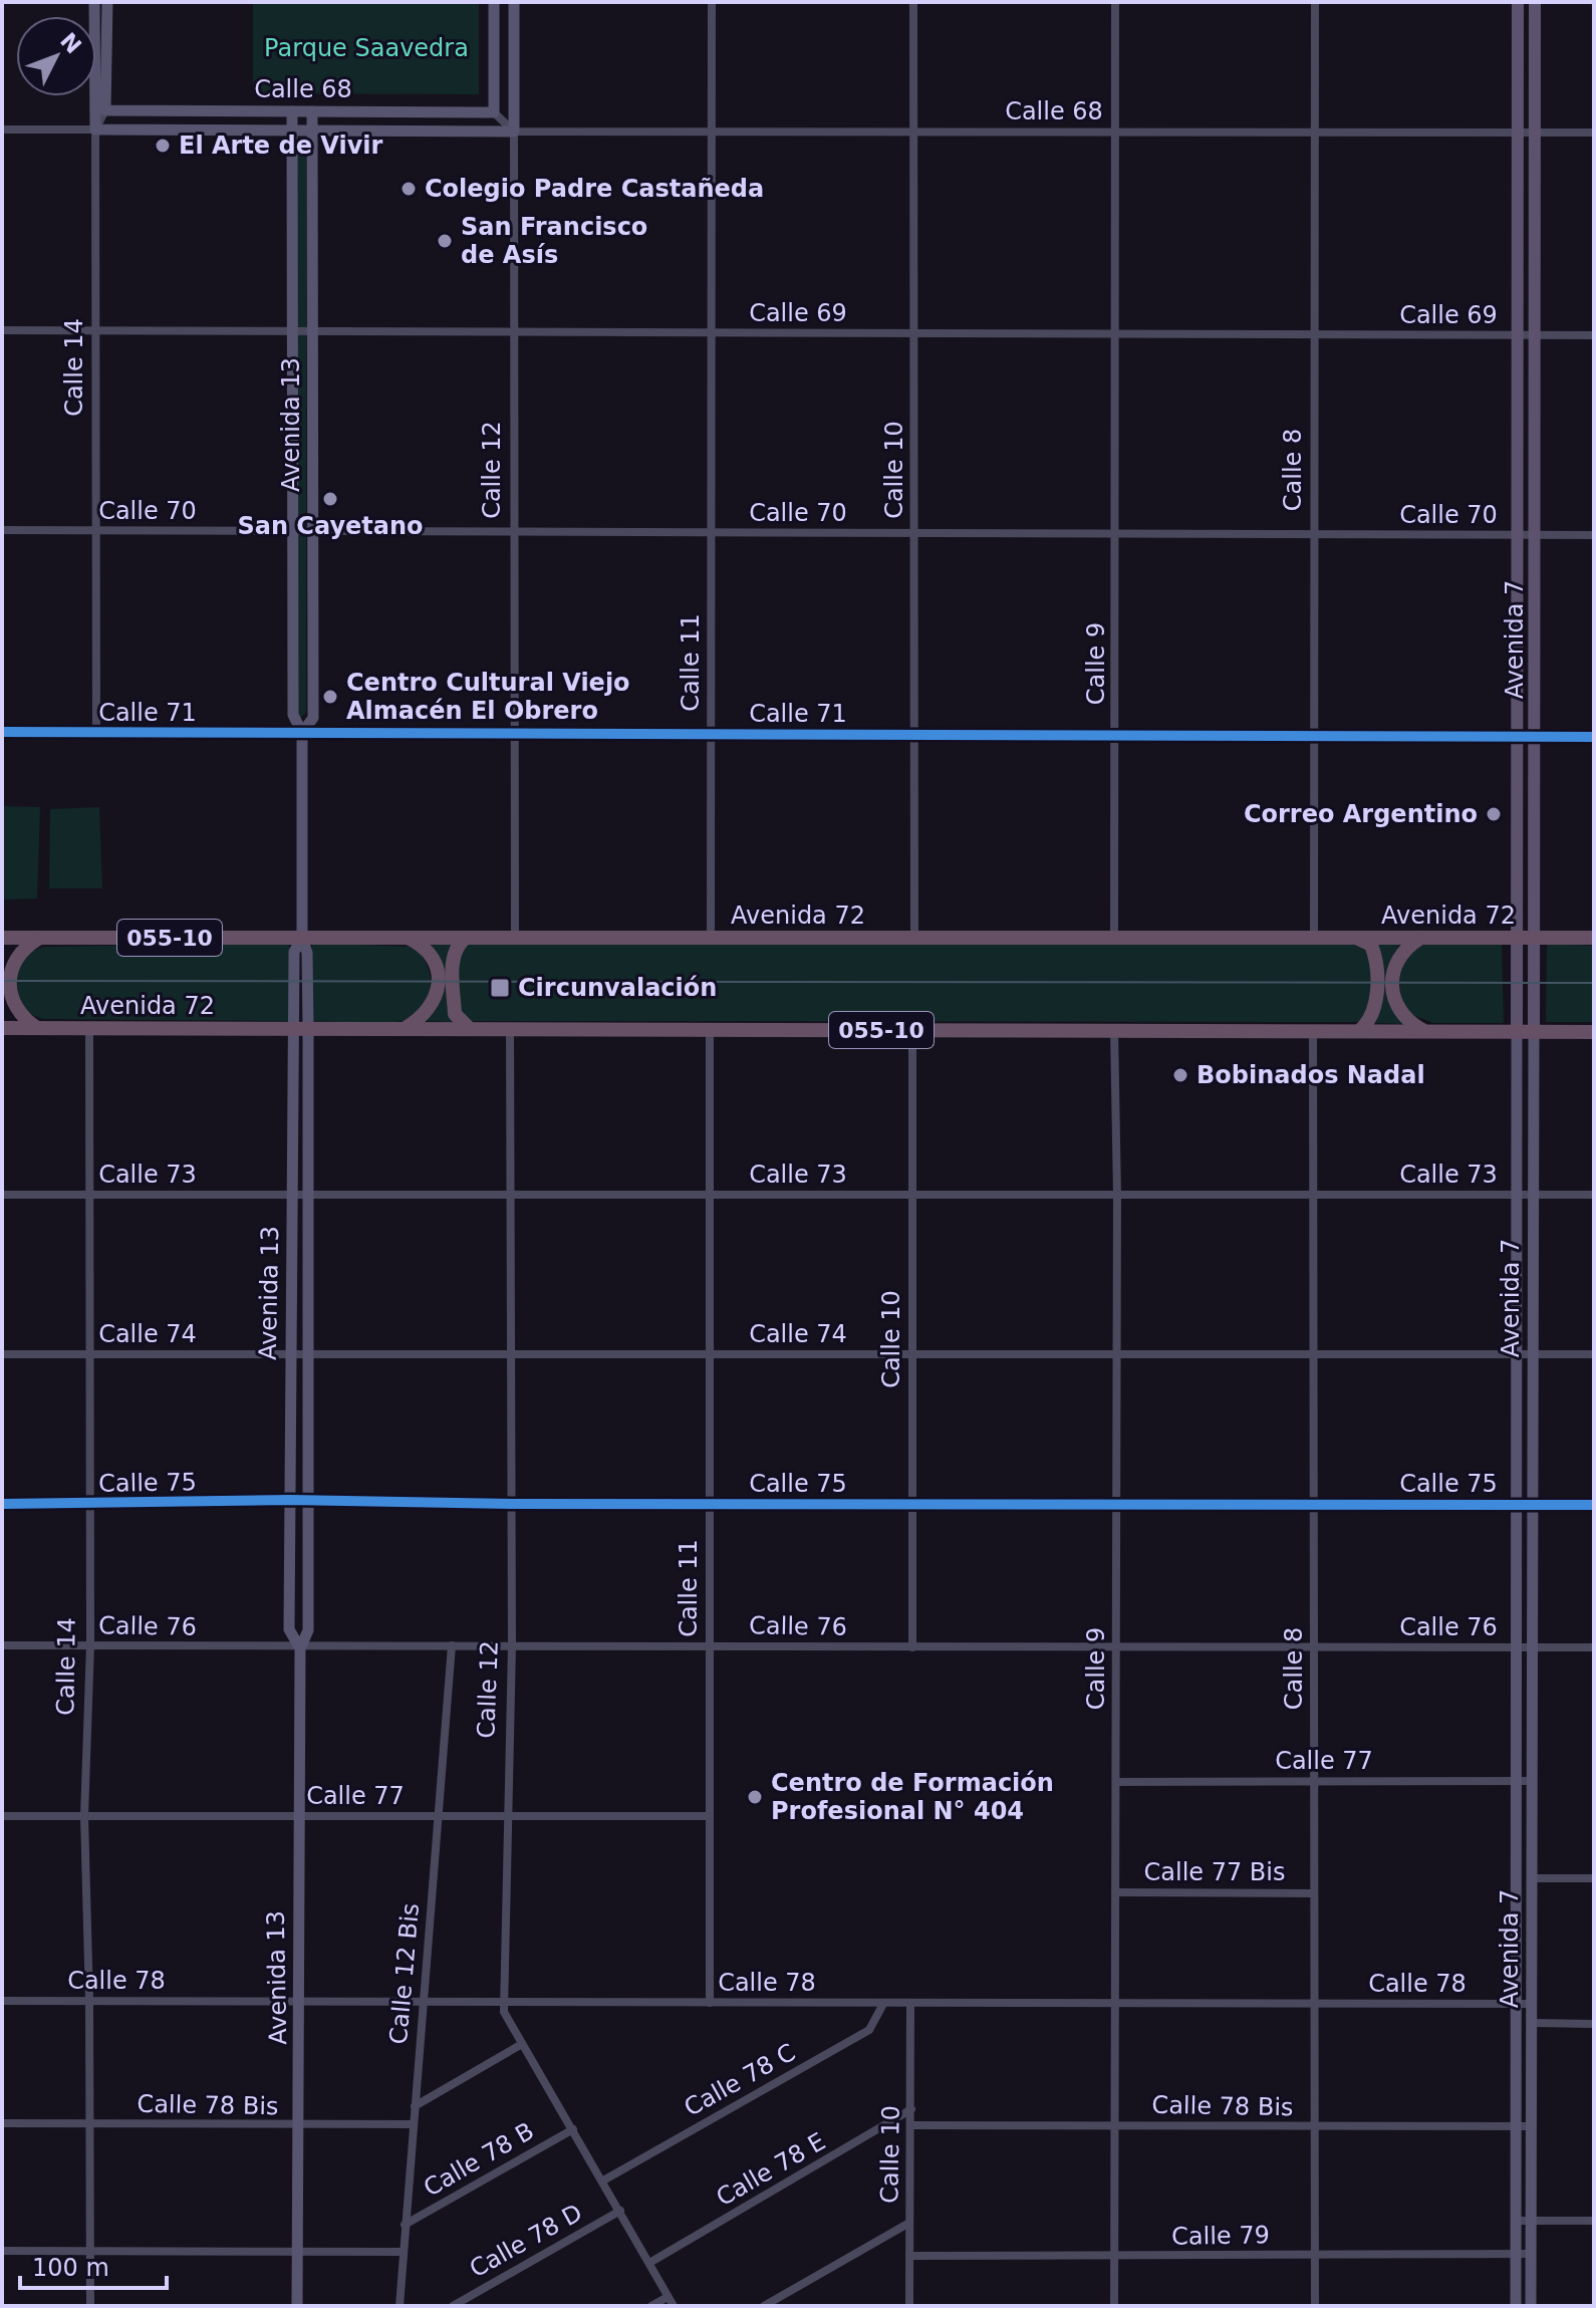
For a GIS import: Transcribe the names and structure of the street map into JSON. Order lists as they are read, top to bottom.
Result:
{
  "streets": {
    "highway": ["Avenida 72", "055-10"],
    "main road": [
      "Calle 68",
      "Calle 14",
      "Avenida 13",
      "Calle 12",
      "Avenida 7"
    ],
    "street": [
      "Calle 69",
      "Calle 10",
      "Calle 8",
      "Calle 70",
      "Calle 11",
      "Calle 9",
      "Calle 71",
      "Calle 73",
      "Calle 74",
      "Calle 75",
      "Calle 76",
      "Calle 77",
      "Calle 77 Bis",
      "Calle 12 Bis",
      "Calle 78",
      "Calle 78 C",
      "Calle 78 Bis",
      "Calle 78 B",
      "Calle 78 E",
      "Calle 79",
      "Calle 78 D"
    ]
  },
  "crossings": [
    ["Calle 68", "Calle 14"],
    ["Calle 68", "Avenida 13"],
    ["Calle 68", "Calle 12"],
    ["Calle 68", "Calle 10"],
    ["Calle 68", "Calle 8"],
    ["Calle 68", "Avenida 7"],
    ["Calle 68", "Calle 11"],
    ["Calle 68", "Calle 9"],
    ["Calle 69", "Calle 14"],
    ["Calle 69", "Avenida 13"],
    ["Calle 69", "Calle 12"],
    ["Calle 69", "Calle 10"],
    ["Calle 69", "Calle 8"],
    ["Calle 69", "Avenida 7"],
    ["Calle 69", "Calle 11"],
    ["Calle 69", "Calle 9"],
    ["Calle 14", "Calle 70"],
    ["Calle 14", "Calle 71"],
    ["Calle 14", "Avenida 72"],
    ["Calle 14", "Calle 73"],
    ["Calle 14", "Calle 74"],
    ["Calle 14", "Calle 75"],
    ["Calle 14", "Calle 76"],
    ["Calle 14", "Calle 77"],
    ["Calle 14", "Calle 78"],
    ["Calle 14", "Calle 78 Bis"],
    ["Avenida 13", "Calle 70"],
    ["Avenida 13", "Calle 71"],
    ["Avenida 13", "Avenida 72"],
    ["Avenida 13", "Calle 73"],
    ["Avenida 13", "Calle 74"],
    ["Avenida 13", "Calle 75"],
    ["Avenida 13", "Calle 76"],
    ["Avenida 13", "Calle 77"],
    ["Avenida 13", "Calle 78"],
    ["Avenida 13", "Calle 78 Bis"],
    ["Calle 12", "Calle 70"],
    ["Calle 12", "Calle 71"],
    ["Calle 12", "Avenida 72"],
    ["Calle 12", "Calle 73"],
    ["Calle 12", "Calle 74"],
    ["Calle 12", "Calle 75"],
    ["Calle 12", "Calle 76"],
    ["Calle 12", "Calle 77"],
    ["Calle 12", "Calle 78"],
    ["Calle 12", "Calle 78 C"],
    ["Calle 12", "Calle 78 B"],
    ["Calle 12", "Calle 78 E"],
    ["Calle 12", "Calle 78 D"],
    ["Calle 10", "Calle 70"],
    ["Calle 10", "Calle 71"],
    ["Calle 10", "Avenida 72"],
    ["Calle 10", "Calle 73"],
    ["Calle 10", "Calle 74"],
    ["Calle 10", "Calle 75"],
    ["Calle 10", "Calle 76"],
    ["Calle 10", "Calle 78"],
    ["Calle 10", "Calle 78 Bis"],
    ["Calle 10", "Calle 78 E"],
    ["Calle 10", "Calle 79"],
    ["Calle 8", "Calle 70"],
    ["Calle 8", "Calle 71"],
    ["Calle 8", "Avenida 72"],
    ["Calle 8", "Calle 73"],
    ["Calle 8", "Calle 74"],
    ["Calle 8", "Calle 75"],
    ["Calle 8", "Calle 76"],
    ["Calle 8", "Calle 77"],
    ["Calle 8", "Calle 77 Bis"],
    ["Calle 8", "Calle 78"],
    ["Calle 8", "Calle 78 Bis"],
    ["Calle 8", "Calle 79"],
    ["Calle 70", "Avenida 7"],
    ["Calle 70", "Calle 11"],
    ["Calle 70", "Calle 9"],
    ["Avenida 7", "Calle 71"],
    ["Avenida 7", "Avenida 72"],
    ["Avenida 7", "Calle 73"],
    ["Avenida 7", "Calle 74"],
    ["Avenida 7", "Calle 75"],
    ["Avenida 7", "Calle 76"],
    ["Avenida 7", "Calle 77"],
    ["Avenida 7", "Calle 78"],
    ["Avenida 7", "Calle 78 Bis"],
    ["Avenida 7", "Calle 79"],
    ["Calle 11", "Calle 71"],
    ["Calle 11", "Avenida 72"],
    ["Calle 11", "Calle 73"],
    ["Calle 11", "Calle 74"],
    ["Calle 11", "Calle 75"],
    ["Calle 11", "Calle 76"],
    ["Calle 11", "Calle 77"],
    ["Calle 11", "Calle 78"],
    ["Calle 9", "Calle 71"],
    ["Calle 9", "Avenida 72"],
    ["Calle 9", "Calle 73"],
    ["Calle 9", "Calle 74"],
    ["Calle 9", "Calle 75"],
    ["Calle 9", "Calle 76"],
    ["Calle 9", "Calle 77"],
    ["Calle 9", "Calle 77 Bis"],
    ["Calle 9", "Calle 78"],
    ["Calle 9", "Calle 78 Bis"],
    ["Calle 9", "Calle 79"],
    ["Calle 76", "Calle 12 Bis"],
    ["Calle 77", "Calle 12 Bis"],
    ["Calle 12 Bis", "Calle 78"],
    ["Calle 12 Bis", "Calle 78 Bis"],
    ["Calle 12 Bis", "Calle 78 B"],
    ["Calle 78", "Calle 78 C"]
  ],
  "parks": ["Parque Saavedra"],
  "places": {
    "other": [
      "El Arte de Vivir",
      "Colegio Padre Castañeda",
      "San Francisco de Asís",
      "San Cayetano",
      "Centro Cultural Viejo Almacén El Obrero",
      "Correo Argentino",
      "Bobinados Nadal",
      "Centro de Formación Profesional N° 404"
    ],
    "transit": ["Circunvalación"]
  },
  "scale_bar": "100 m",
  "north": "top right"
}
